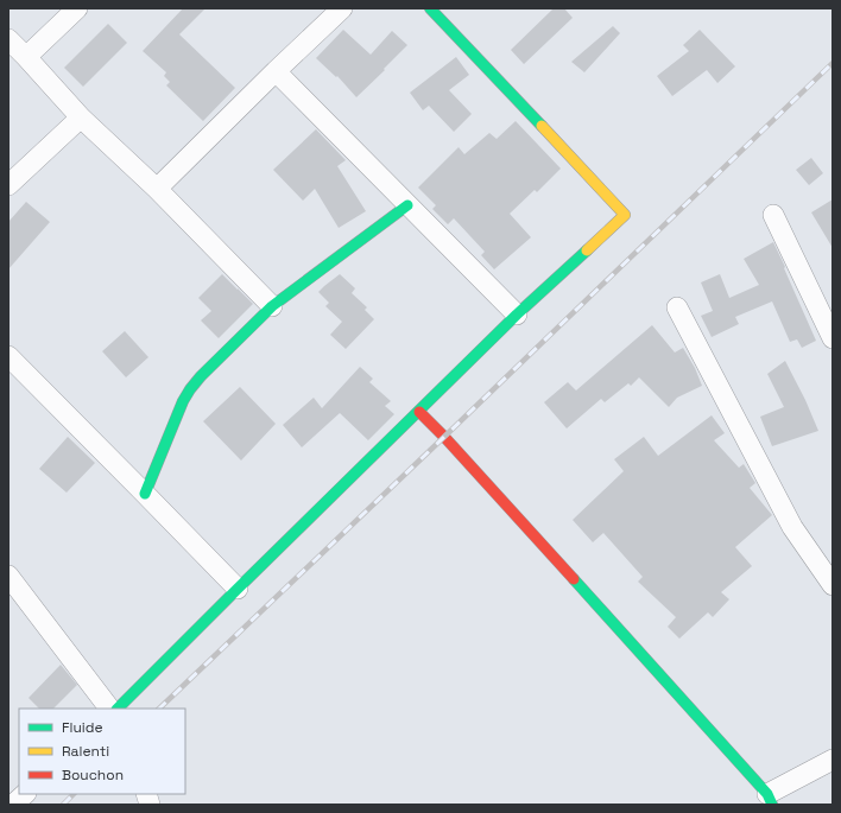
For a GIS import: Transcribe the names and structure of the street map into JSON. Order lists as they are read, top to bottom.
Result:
{
  "legend": ["Fluide", "Ralenti", "Bouchon"]
}
